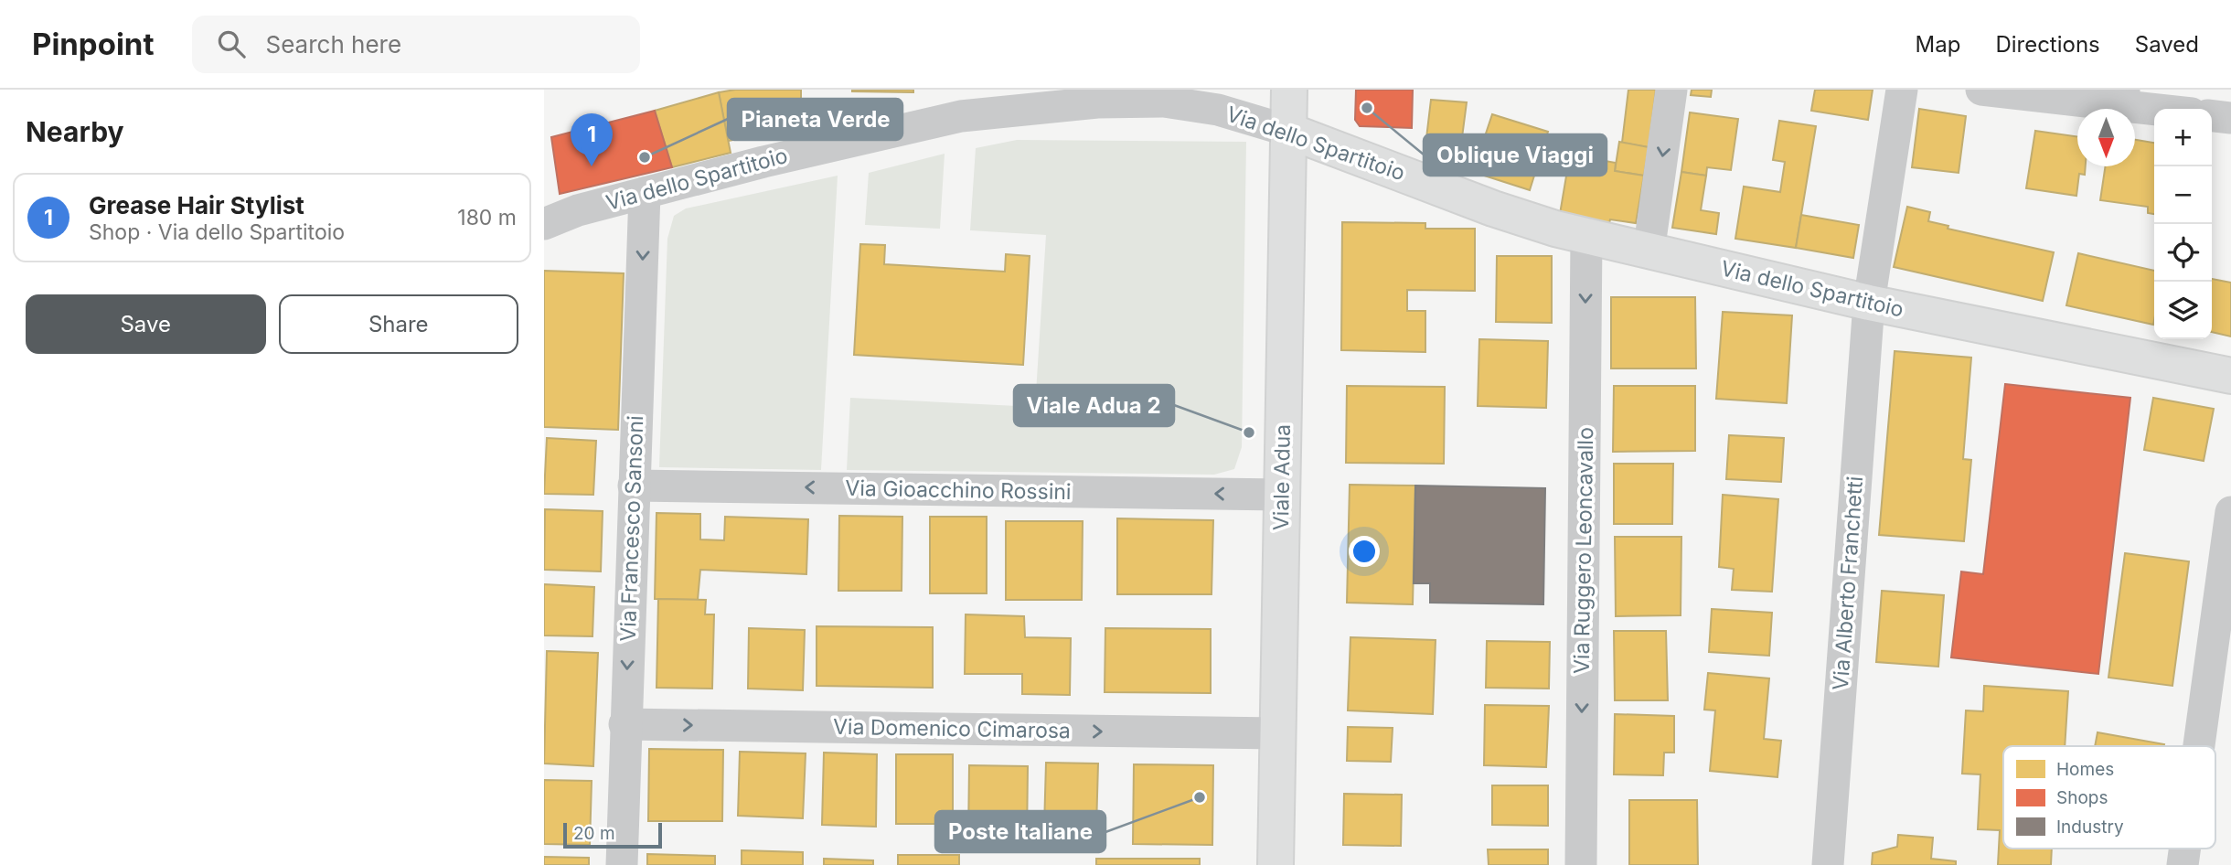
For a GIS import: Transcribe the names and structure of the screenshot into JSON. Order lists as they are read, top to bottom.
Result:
{
  "streets": {
    "main road": ["Via dello Spartitoio", "Viale Adua"],
    "street": [
      "Via Gioacchino Rossini",
      "Via Francesco Sansoni",
      "Via Ruggero Leoncavallo",
      "Via Alberto Franchetti",
      "Via Domenico Cimarosa"
    ]
  },
  "crossings": [
    ["Via dello Spartitoio", "Viale Adua"],
    ["Via dello Spartitoio", "Via Francesco Sansoni"],
    ["Via dello Spartitoio", "Via Ruggero Leoncavallo"],
    ["Via dello Spartitoio", "Via Alberto Franchetti"],
    ["Viale Adua", "Via Gioacchino Rossini"],
    ["Viale Adua", "Via Domenico Cimarosa"],
    ["Via Gioacchino Rossini", "Via Francesco Sansoni"],
    ["Via Francesco Sansoni", "Via Domenico Cimarosa"]
  ],
  "one_way": [
    "Via Gioacchino Rossini",
    "Via Francesco Sansoni",
    "Via Ruggero Leoncavallo",
    "Via Domenico Cimarosa"
  ],
  "places": [
    "Oblique Viaggi",
    "Pianeta Verde",
    "Viale Adua 2",
    "Poste Italiane"
  ],
  "legend": ["Homes", "Shops", "Industry"],
  "scale_bar": "20 m",
  "north": "bottom",
  "page": {
    "header": "Pinpoint",
    "search": "Search here",
    "nav": ["Map", "Directions", "Saved"],
    "heading": "Nearby",
    "map_buttons": ["+", "−"],
    "pins": "1",
    "list": [
      {
        "mark": "1",
        "name": "Grease Hair Stylist",
        "note": "Shop · Via dello Spartitoio",
        "value": "180 m"
      }
    ],
    "buttons": ["Save", "Share"],
    "scale": "20 m"
  }
}
